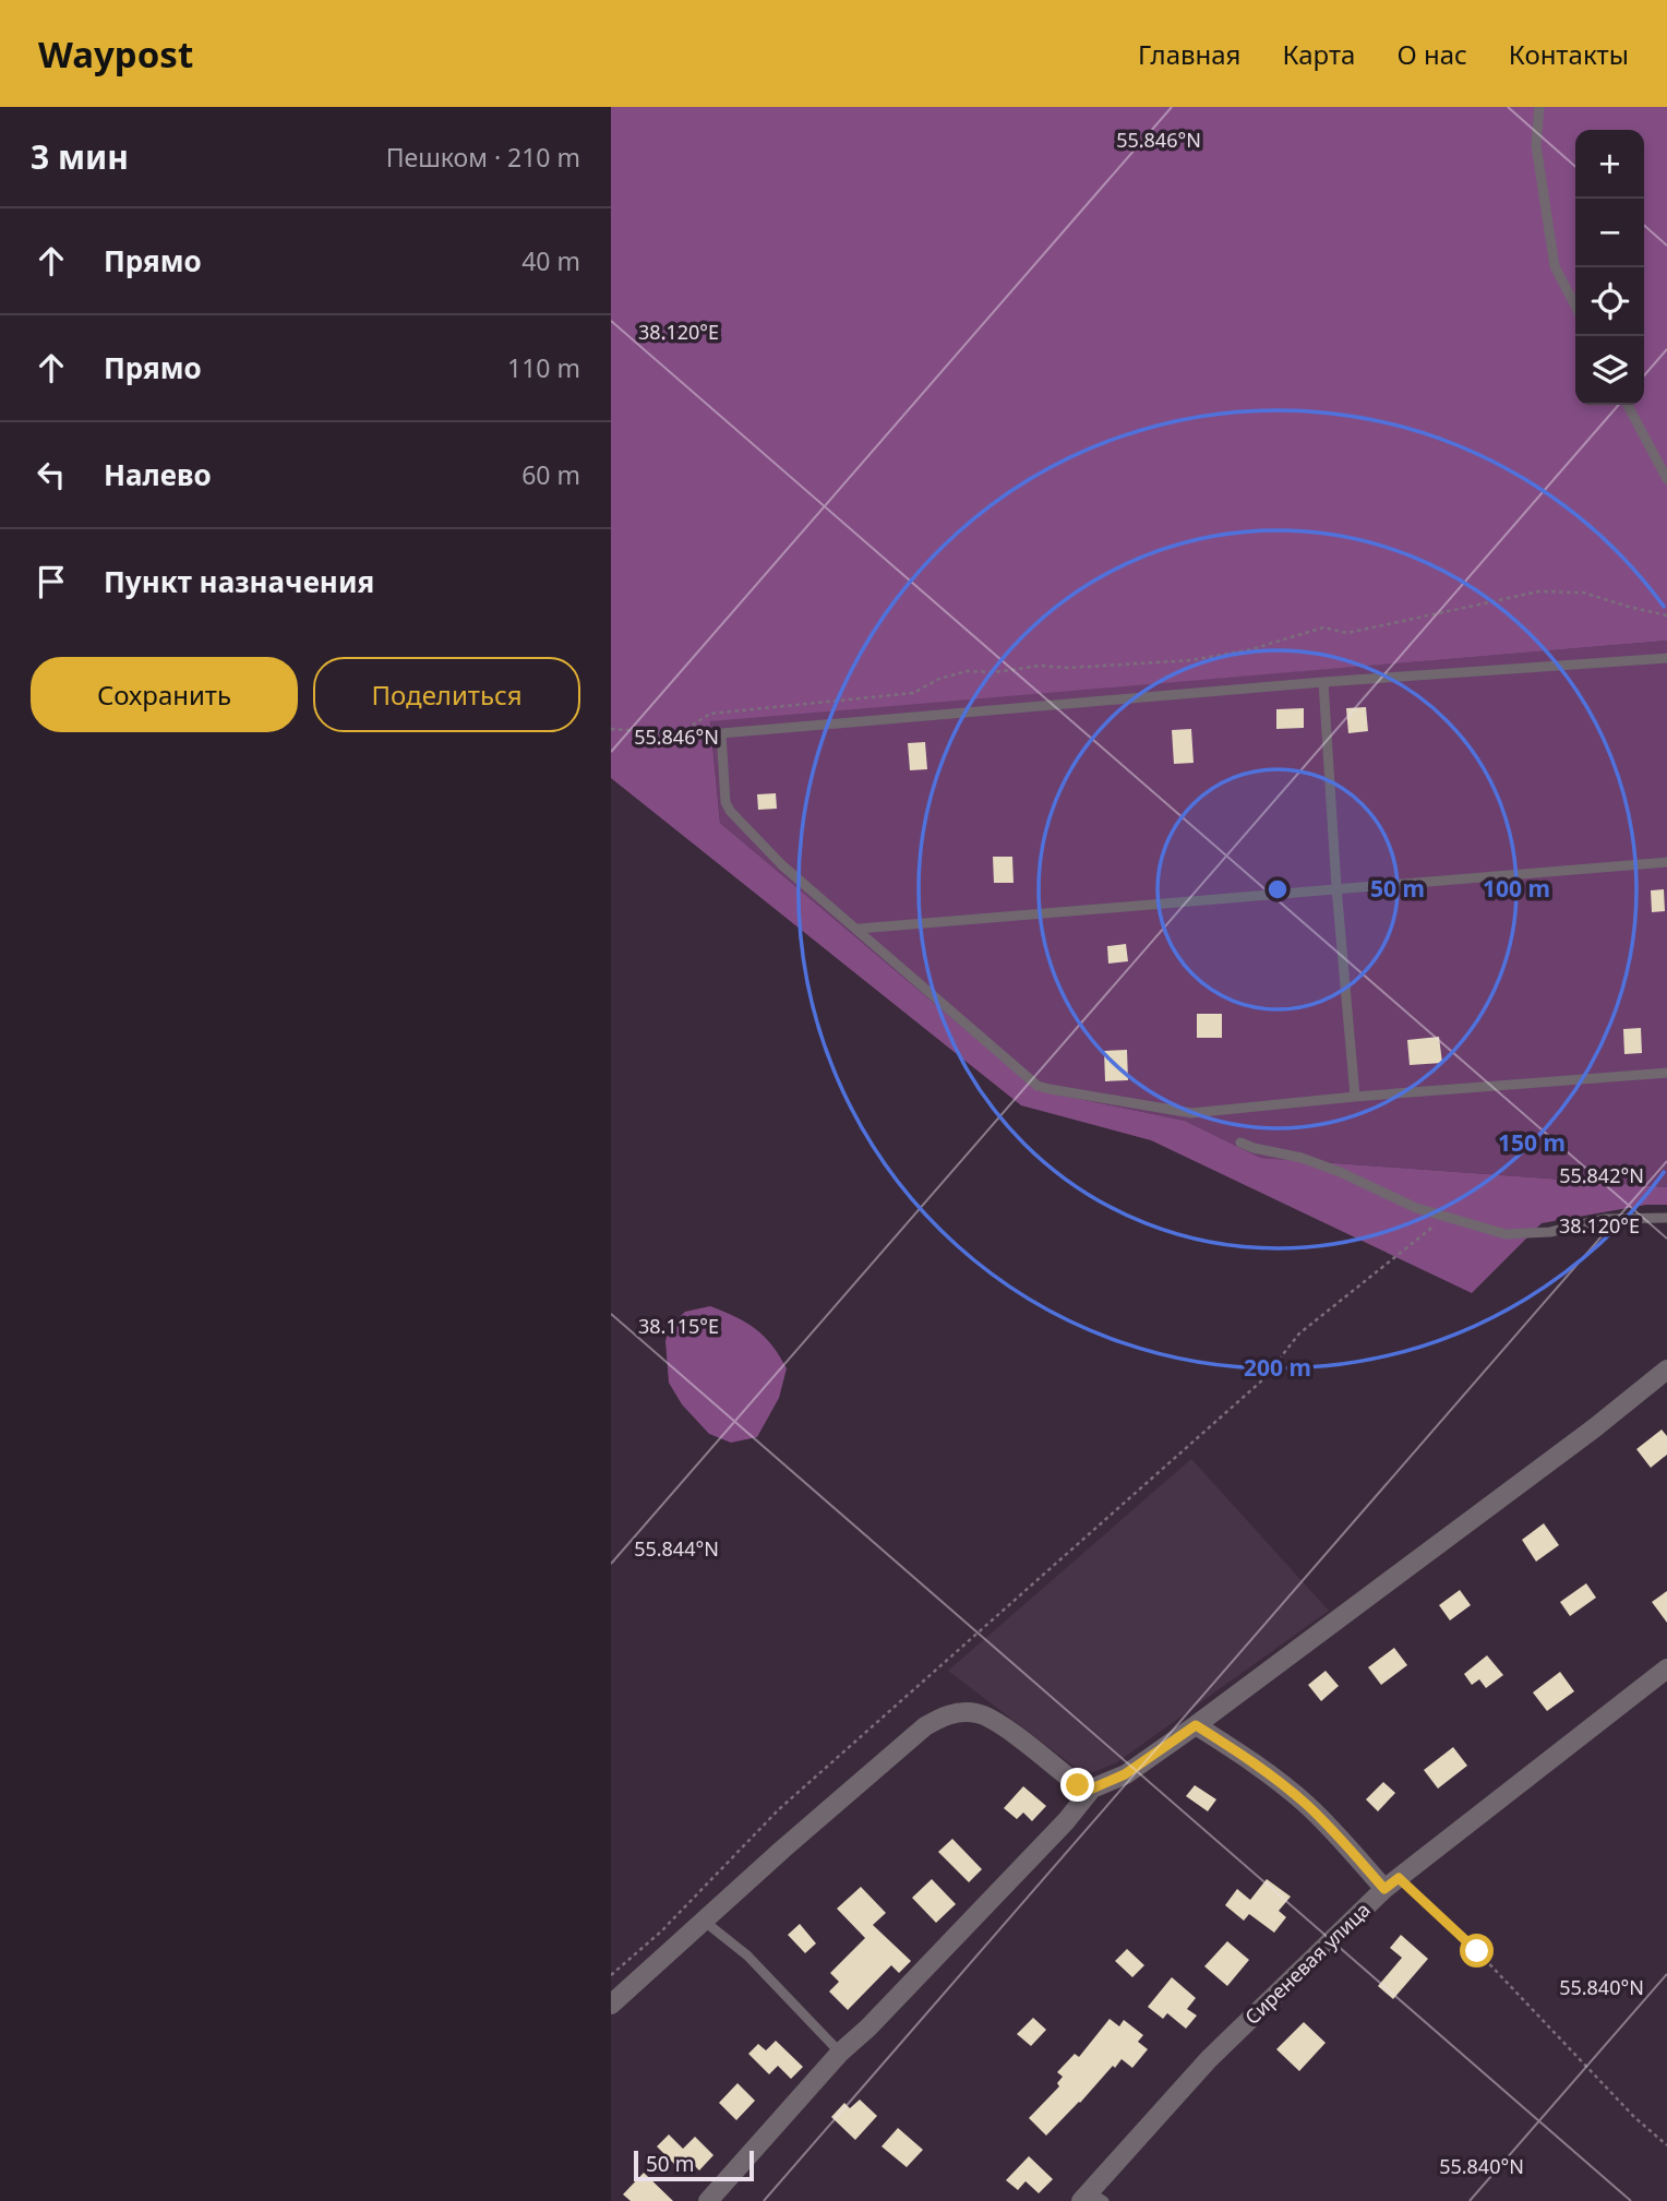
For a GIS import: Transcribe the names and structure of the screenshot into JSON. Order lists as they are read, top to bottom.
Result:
{
  "streets": {
    "street": ["Сиреневая улица"]
  },
  "scale_bar": "50 m",
  "page": {
    "header": "Waypost",
    "nav": [
      "Главная",
      "Карта",
      "О нас",
      "Контакты"
    ],
    "heading": ["3 мин", "Пешком · 210 m"],
    "map_buttons": ["+", "−"],
    "list": [
      ["Прямо", "40 m"],
      ["Прямо", "110 m"],
      ["Налево", "60 m"],
      "Пункт назначения"
    ],
    "buttons": ["Сохранить", "Поделиться"],
    "scale": "50 m"
  },
  "coordinates": [
    "55.846°N",
    "38.120°E",
    "55.842°N",
    "38.115°E",
    "55.844°N",
    "55.840°N"
  ],
  "rings": [
    "50 m",
    "100 m",
    "150 m",
    "200 m"
  ]
}
